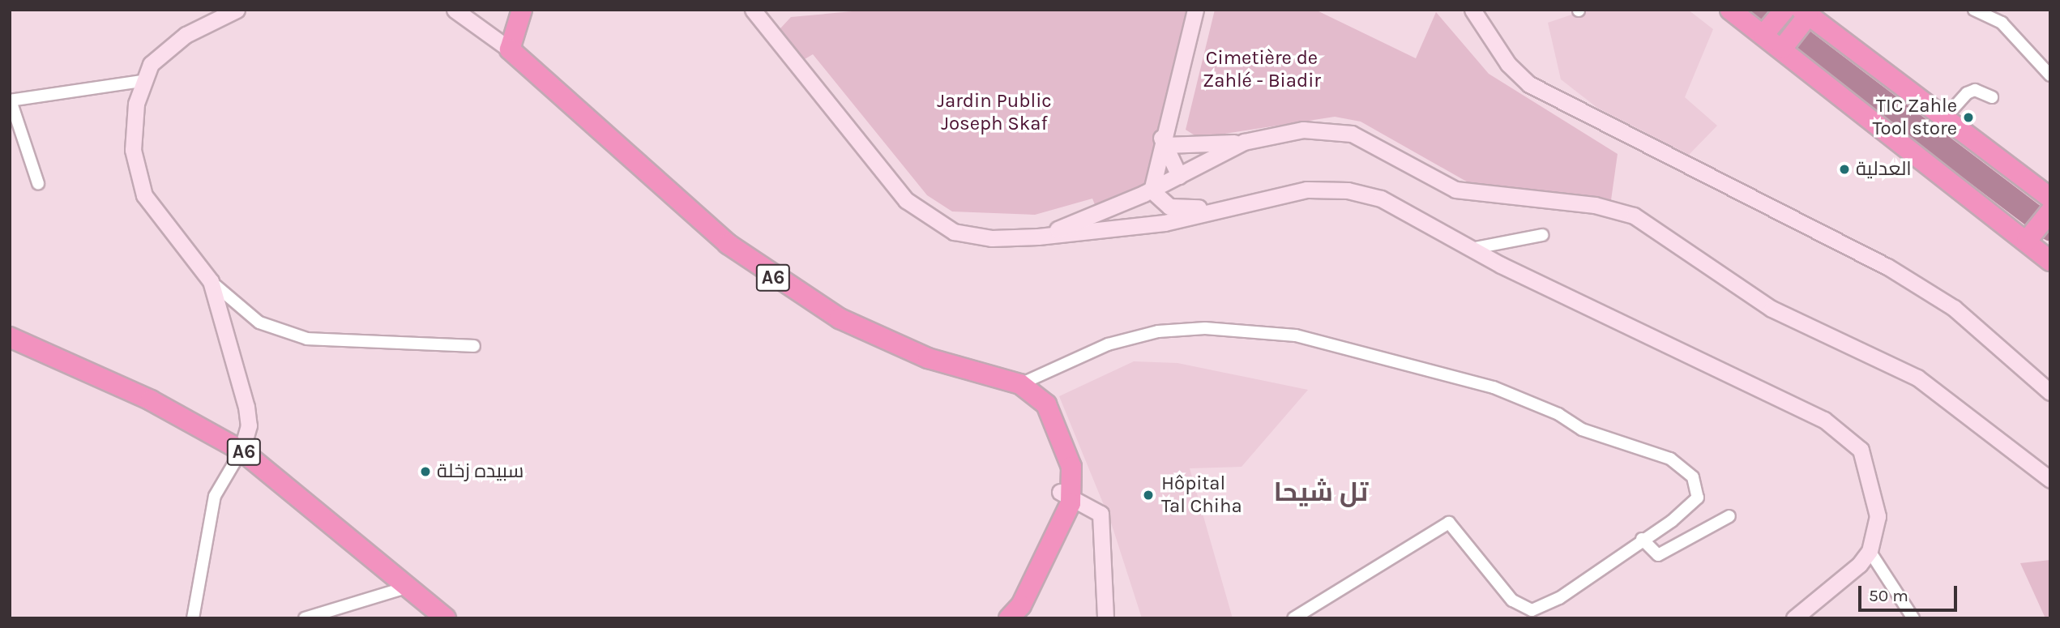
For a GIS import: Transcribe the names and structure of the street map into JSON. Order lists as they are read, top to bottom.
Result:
{
  "streets": {
    "highway": ["A6"]
  },
  "districts": ["تل شيحا"],
  "parks": ["Cimetière de Zahlé - Biadir", "Jardin Public Joseph Skaf"],
  "places": [
    "TIC Zahle Tool store",
    "العدلية",
    "سبيده زخلة",
    "Hôpital Tal Chiha"
  ],
  "scale_bar": "50 m"
}
